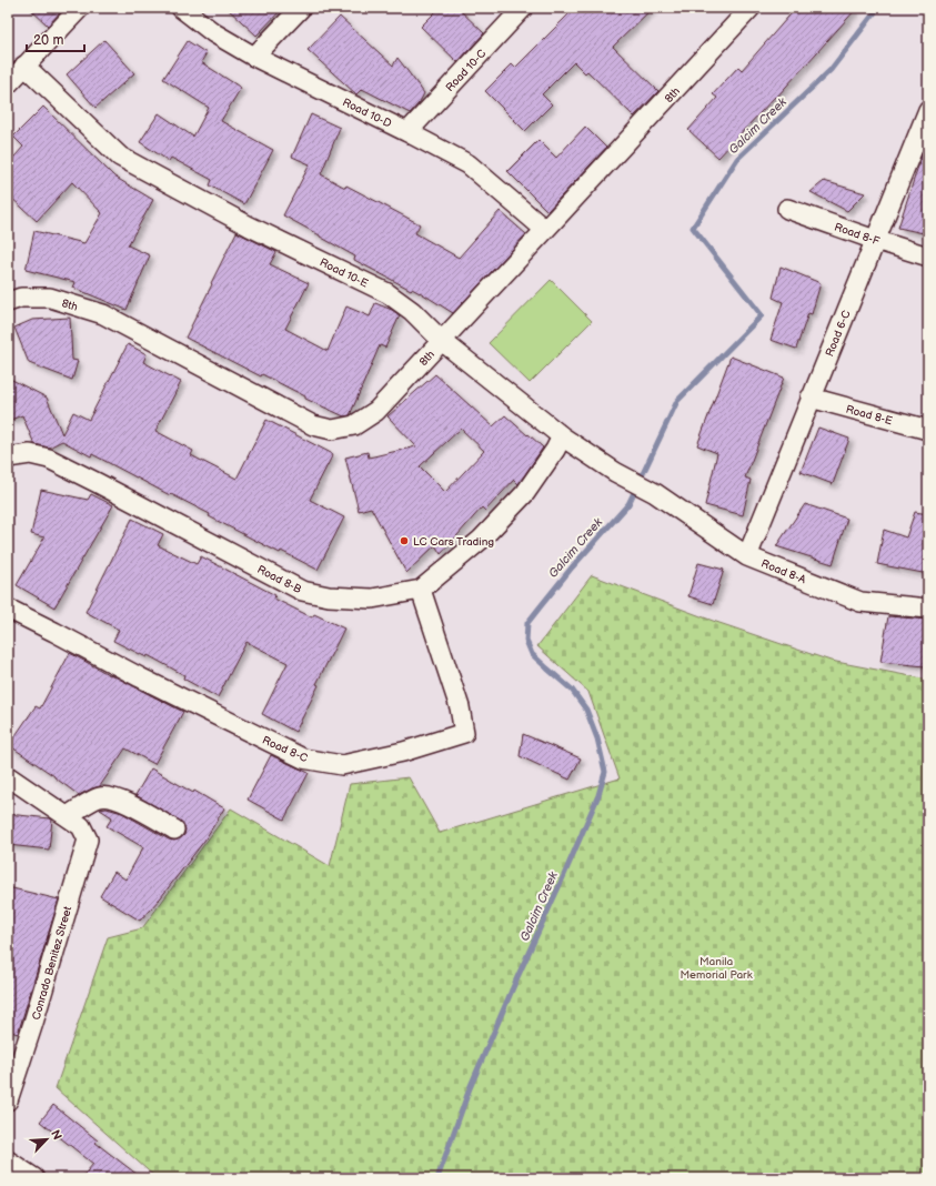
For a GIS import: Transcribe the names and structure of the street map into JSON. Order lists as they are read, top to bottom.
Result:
{
  "streets": {
    "street": [
      "Road 10-C",
      "8th",
      "Road 10-D",
      "Road 8-F",
      "Road 10-E",
      "Road 6-C",
      "Road 8-E",
      "Road 8-A",
      "Road 8-B",
      "Road 8-C",
      "Conrado Benitez Street"
    ]
  },
  "crossings": [
    ["Road 10-C", "Road 10-D"],
    ["8th", "Road 10-D"],
    ["8th", "Road 10-E"],
    ["Road 8-F", "Road 6-C"],
    ["Road 10-E", "Road 8-A"],
    ["Road 10-E", "Road 8-B"],
    ["Road 6-C", "Road 8-E"],
    ["Road 6-C", "Road 8-A"],
    ["Road 8-B", "Road 8-C"]
  ],
  "water": ["Galcim Creek"],
  "parks": ["Manila Memorial Park"],
  "places": ["LC Cars Trading"],
  "scale_bar": "20 m",
  "north": "top right"
}
